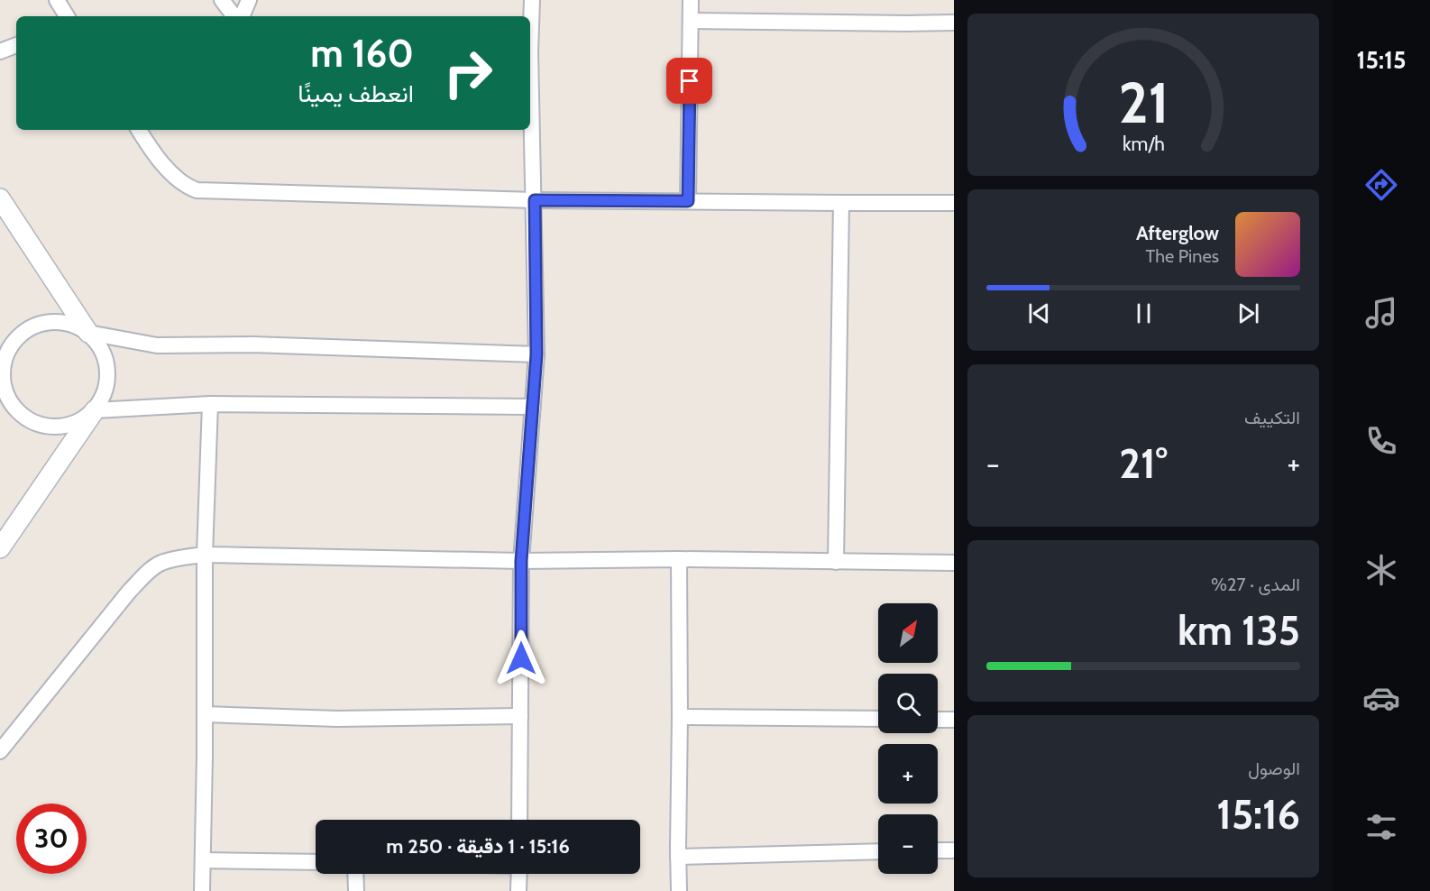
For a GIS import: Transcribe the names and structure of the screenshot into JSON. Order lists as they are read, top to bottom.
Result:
{
  "north": "top right",
  "page": {
    "tabs": "15:15",
    "turn": ["160 m", "انعطف يمينًا"],
    "song": ["Afterglow", "The Pines"],
    "tile": [
      "التكييف",
      ["المدى · 27%", "135 km"],
      ["الوصول", "15:16"]
    ],
    "heat": ["−", "21°", "+"],
    "map_buttons": ["+", "−"],
    "limit": "30",
    "trip": "15:16 · 1 دقيقة · 250 m",
    "gauge": ["21", "km/h"]
  }
}
